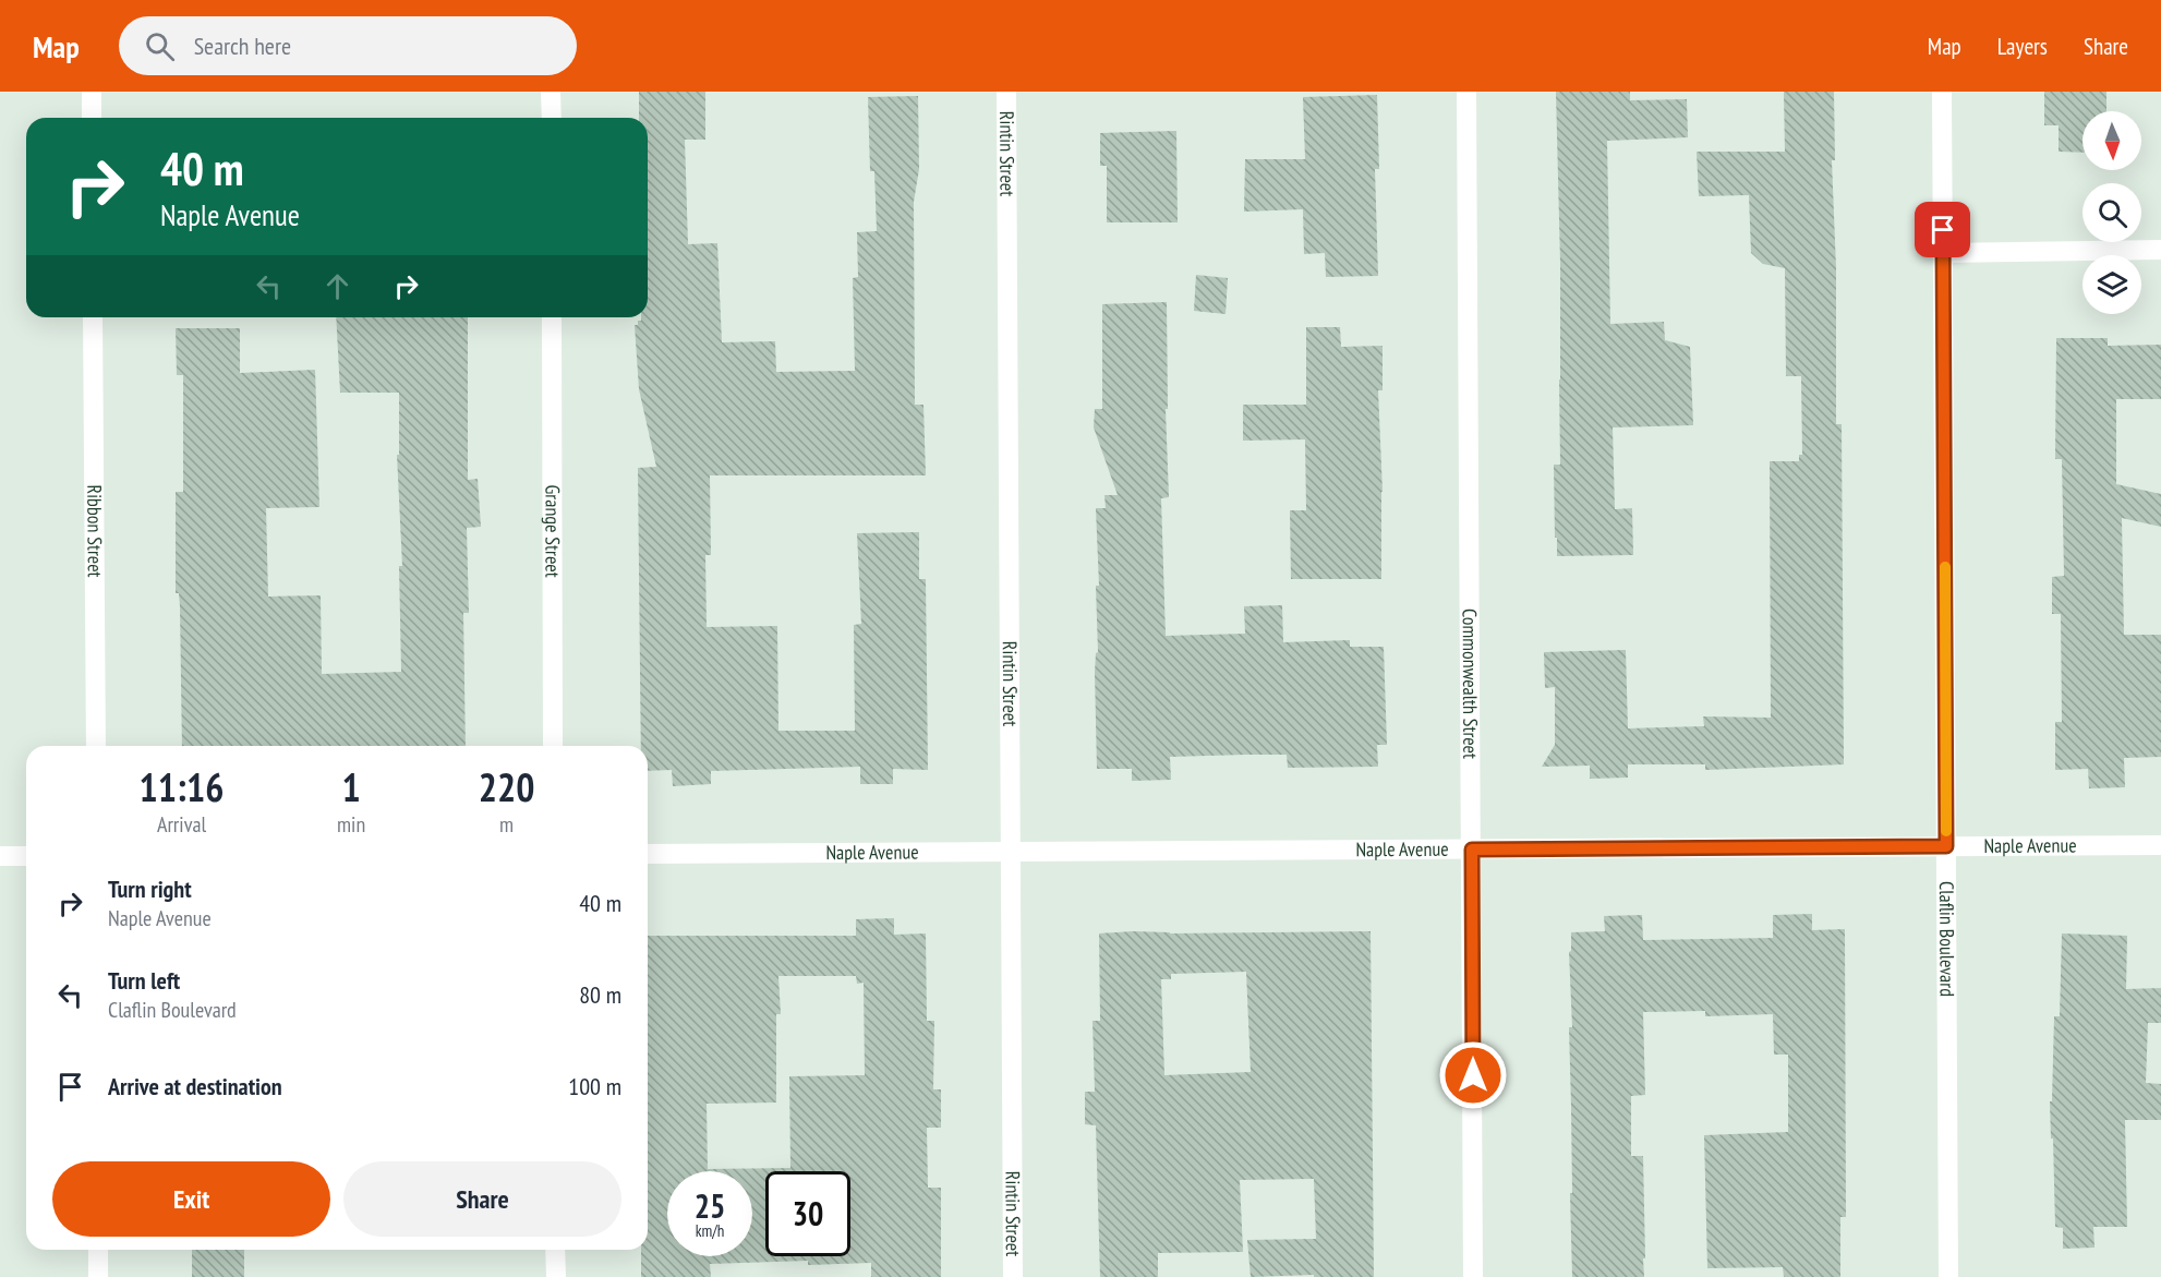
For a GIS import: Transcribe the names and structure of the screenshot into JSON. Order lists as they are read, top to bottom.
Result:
{
  "streets": {
    "street": [
      "Rintin Street",
      "Ribbon Street",
      "Grange Street",
      "Commonwealth Street",
      "Naple Avenue",
      "Claflin Boulevard"
    ]
  },
  "crossings": [
    ["Rintin Street", "Naple Avenue"],
    ["Commonwealth Street", "Naple Avenue"],
    ["Naple Avenue", "Claflin Boulevard"]
  ],
  "north": "bottom",
  "page": {
    "header": "Map",
    "search": "Search here",
    "nav": ["Map", "Layers", "Share"],
    "turn": ["40 m", "Naple Avenue"],
    "eta": [
      "11:16",
      "Arrival",
      "1",
      "min",
      "220",
      "m"
    ],
    "list": [
      {
        "name": "Turn right",
        "note": "Naple Avenue",
        "value": "40 m"
      },
      {
        "name": "Turn left",
        "note": "Claflin Boulevard",
        "value": "80 m"
      },
      {
        "name": "Arrive at destination",
        "value": "100 m"
      }
    ],
    "buttons": ["Exit", "Share"],
    "speed": "25 km/h",
    "limit": "30"
  }
}
